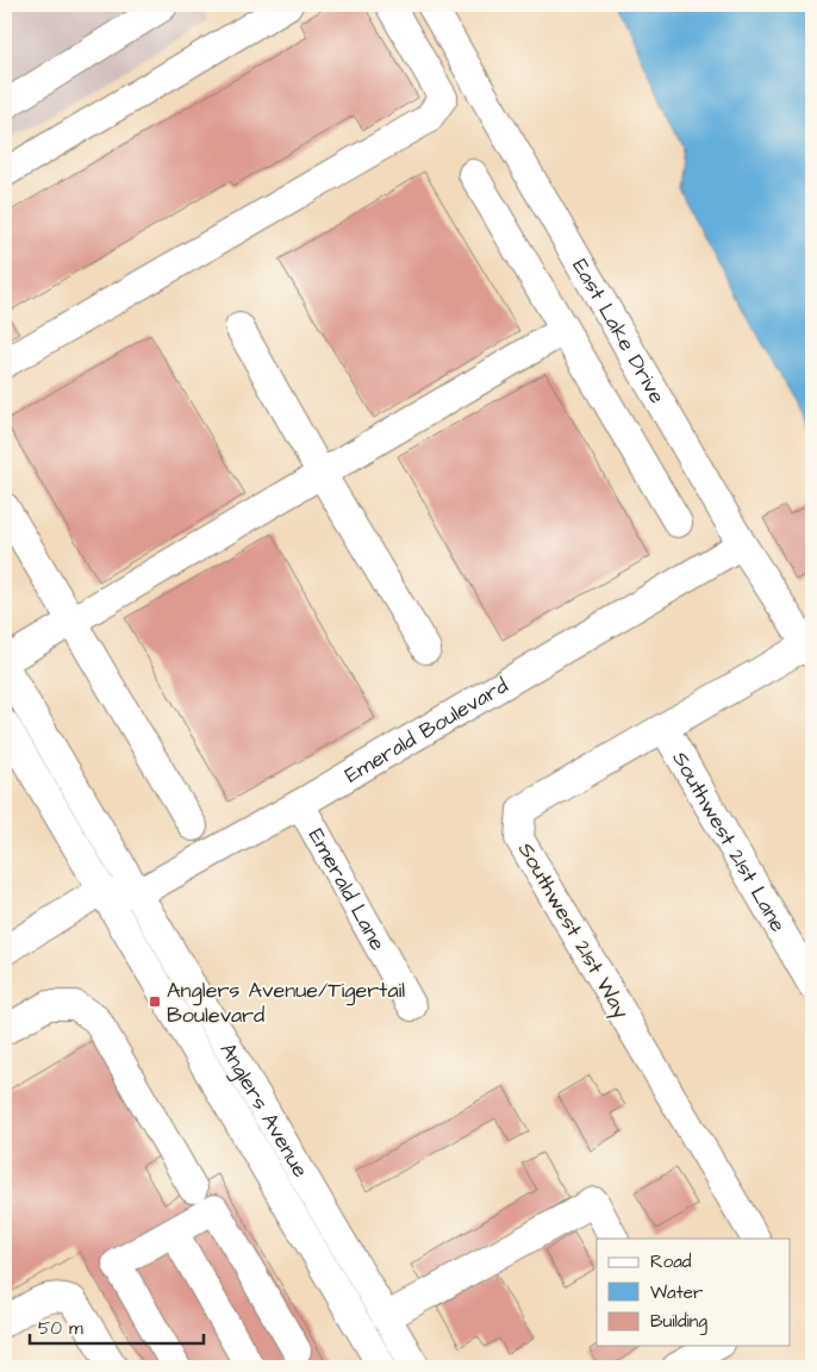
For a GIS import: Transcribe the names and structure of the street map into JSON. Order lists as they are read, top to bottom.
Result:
{
  "streets": {
    "street": [
      "East Lake Drive",
      "Emerald Boulevard",
      "Southwest 21st Lane",
      "Emerald Lane",
      "Southwest 21st Way",
      "Anglers Avenue"
    ]
  },
  "crossings": [
    ["East Lake Drive", "Emerald Boulevard"],
    ["East Lake Drive", "Southwest 21st Way"],
    ["Emerald Boulevard", "Emerald Lane"],
    ["Emerald Boulevard", "Anglers Avenue"],
    ["Southwest 21st Lane", "Southwest 21st Way"]
  ],
  "places": {
    "transit": ["Anglers Avenue/Tigertail Boulevard"]
  },
  "legend": ["Road", "Water", "Building"],
  "scale_bar": "50 m"
}
